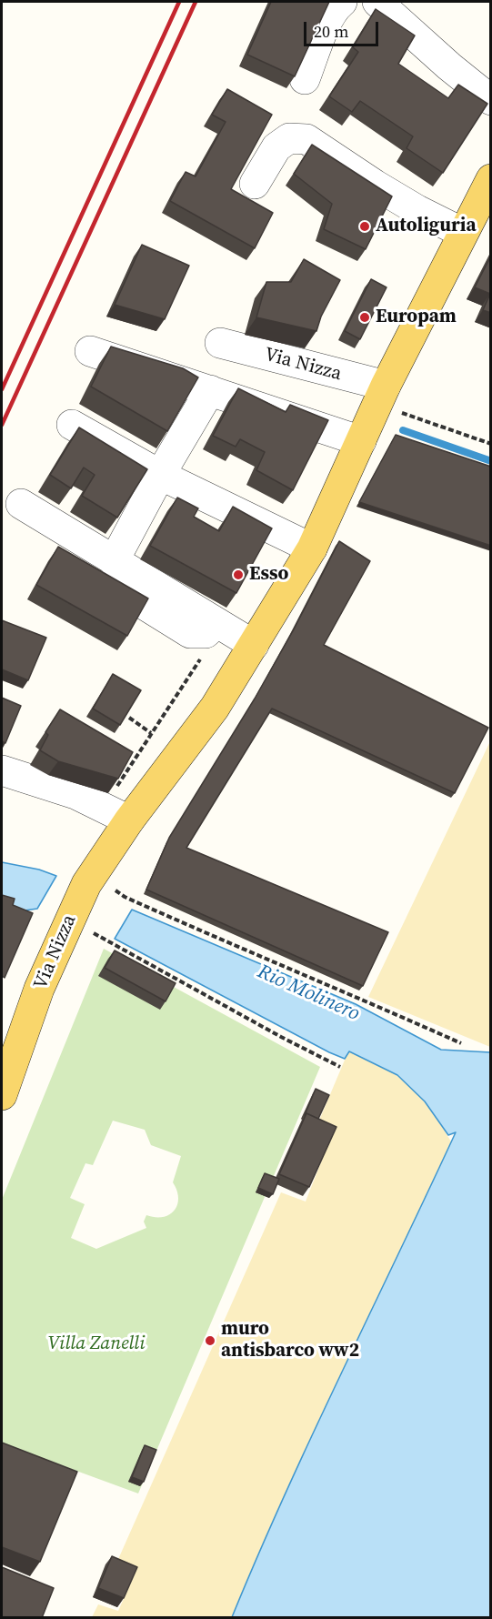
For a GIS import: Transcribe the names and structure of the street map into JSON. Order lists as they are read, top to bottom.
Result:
{
  "streets": {
    "main road": ["Via Nizza"]
  },
  "water": ["Rio Molinero"],
  "parks": ["Villa Zanelli"],
  "places": [
    "Autoliguria",
    "Europam",
    "Esso",
    "muro antisbarco ww2"
  ],
  "scale_bar": "20 m"
}
